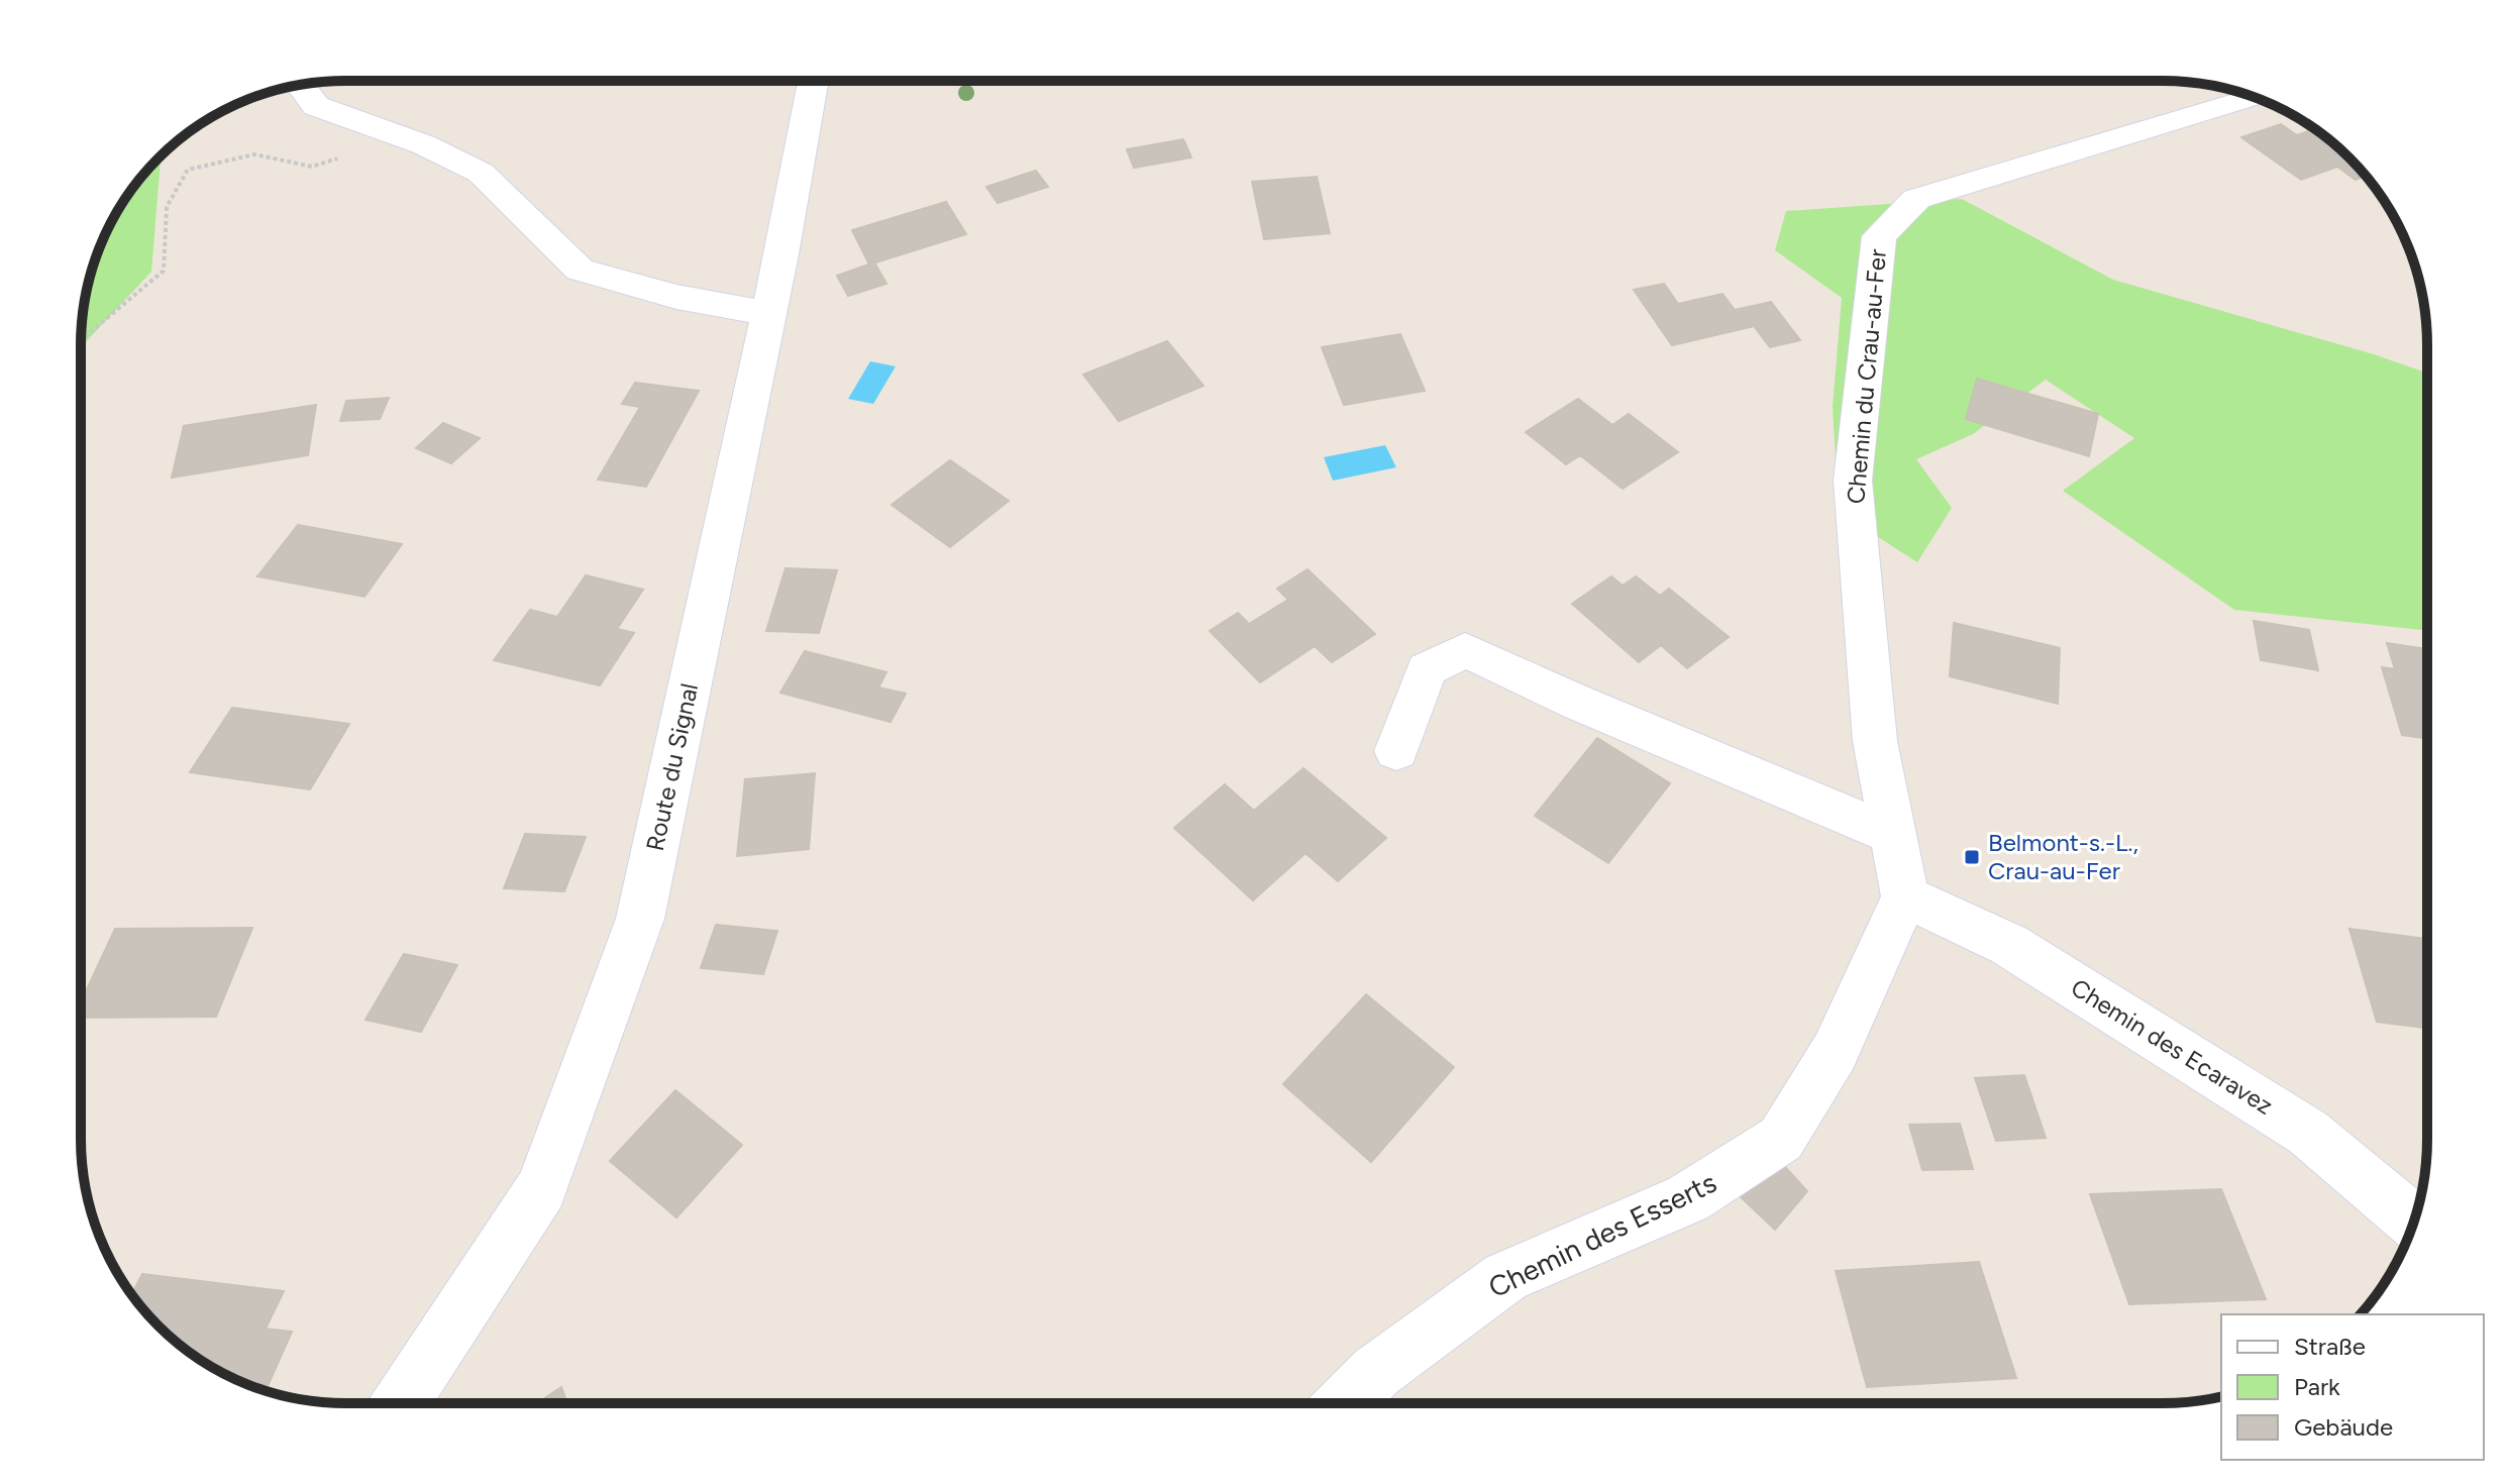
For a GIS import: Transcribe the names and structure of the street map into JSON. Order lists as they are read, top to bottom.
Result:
{
  "streets": {
    "street": [
      "Chemin du Crau-au-Fer",
      "Route du Signal",
      "Chemin des Ecaravez",
      "Chemin des Esserts"
    ]
  },
  "crossings": [
    ["Chemin du Crau-au-Fer", "Chemin des Ecaravez"],
    ["Chemin du Crau-au-Fer", "Chemin des Esserts"],
    ["Chemin des Ecaravez", "Chemin des Esserts"]
  ],
  "places": {
    "transit": ["Belmont-s.-L., Crau-au-Fer"]
  },
  "legend": ["Straße", "Park", "Gebäude"]
}
